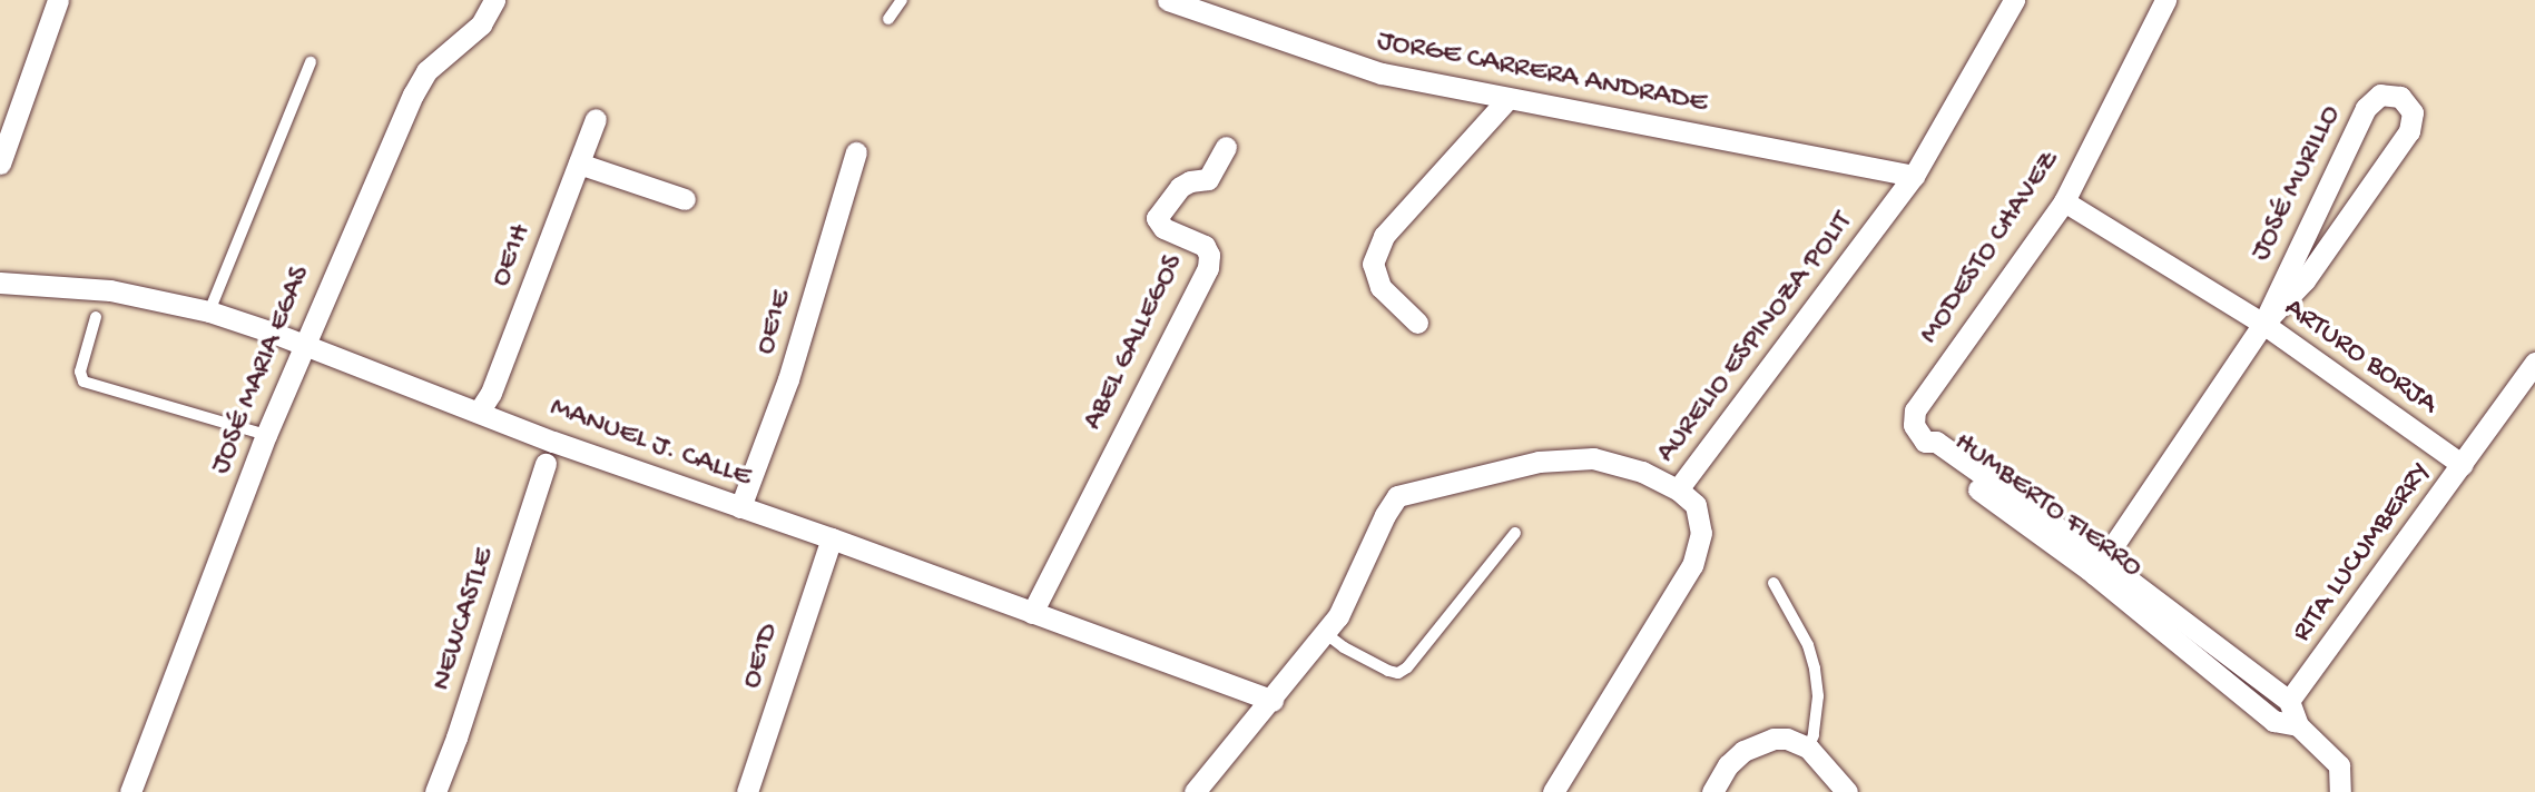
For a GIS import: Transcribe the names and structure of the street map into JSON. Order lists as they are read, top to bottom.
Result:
{
  "streets": {
    "street": [
      "JORGE CARRERA ANDRADE",
      "JOSÉ MURILLO",
      "MODESTO CHAVEZ",
      "OE1H",
      "OE1E",
      "AURELIO ESPINOZA POLIT",
      "ABEL GALLEGOS",
      "ARTURO BORJA",
      "JOSÉ MARIA EGAS",
      "MANUEL J. CALLE",
      "HUMBERTO FIERRO",
      "RITA LUCUMBERRY",
      "NEWCASTLE",
      "OE1D"
    ]
  },
  "crossings": [
    ["JORGE CARRERA ANDRADE", "AURELIO ESPINOZA POLIT"],
    ["JOSÉ MURILLO", "ARTURO BORJA"],
    ["JOSÉ MURILLO", "HUMBERTO FIERRO"],
    ["MODESTO CHAVEZ", "ARTURO BORJA"],
    ["MODESTO CHAVEZ", "HUMBERTO FIERRO"],
    ["OE1H", "MANUEL J. CALLE"],
    ["OE1E", "MANUEL J. CALLE"],
    ["ABEL GALLEGOS", "MANUEL J. CALLE"],
    ["ARTURO BORJA", "RITA LUCUMBERRY"],
    ["JOSÉ MARIA EGAS", "MANUEL J. CALLE"],
    ["MANUEL J. CALLE", "OE1D"],
    ["HUMBERTO FIERRO", "RITA LUCUMBERRY"]
  ]
}
